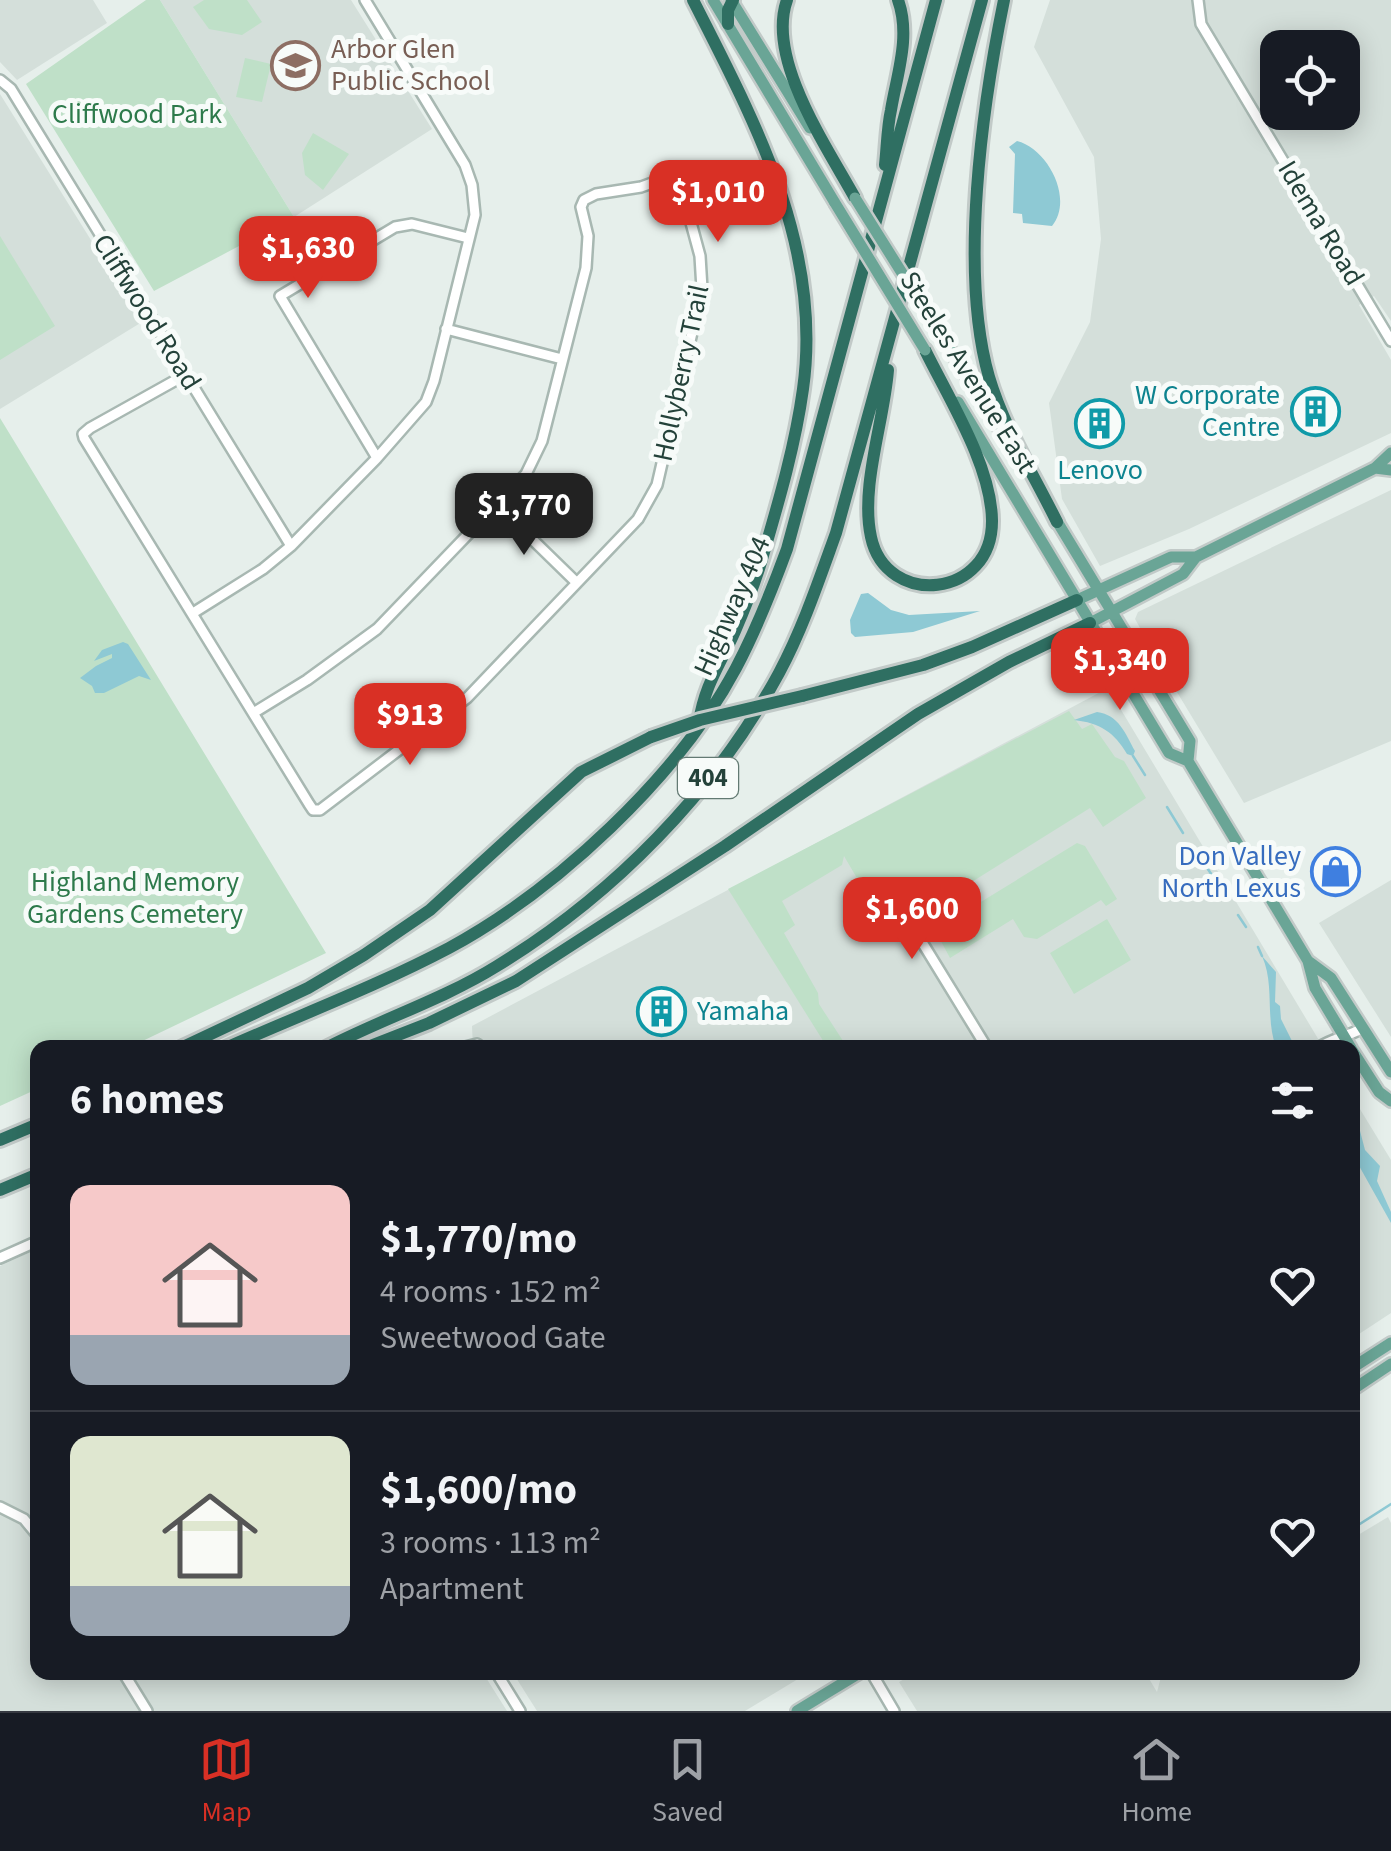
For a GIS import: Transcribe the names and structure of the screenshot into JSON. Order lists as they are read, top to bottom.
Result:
{
  "streets": {
    "highway": ["Highway 404", "404"],
    "main road": ["Steeles Avenue East"],
    "street": ["Idema Road", "Cliffwood Road", "Hollyberry Trail"]
  },
  "crossings": [
    ["Cliffwood Road", "Hollyberry Trail"]
  ],
  "parks": ["Cliffwood Park", "Highland Memory Gardens Cemetery"],
  "places": {
    "school or university": ["Arbor Glen Public School"],
    "building": ["W Corporate Centre", "Lenovo", "Yamaha"],
    "shop": ["Don Valley North Lexus"]
  },
  "page": {
    "price": [
      "$1,010",
      "$1,630",
      "$1,770",
      "$1,340",
      "$913",
      "$1,600"
    ],
    "heading": "6 homes",
    "list": [
      {
        "name": "$1,770/mo",
        "note": "4 rooms · 152 m² · Sweetwood Gate"
      },
      {
        "name": "$1,600/mo",
        "note": "3 rooms · 113 m² · Apartment"
      }
    ],
    "tabs": ["Map", "Saved", "Home"]
  }
}
